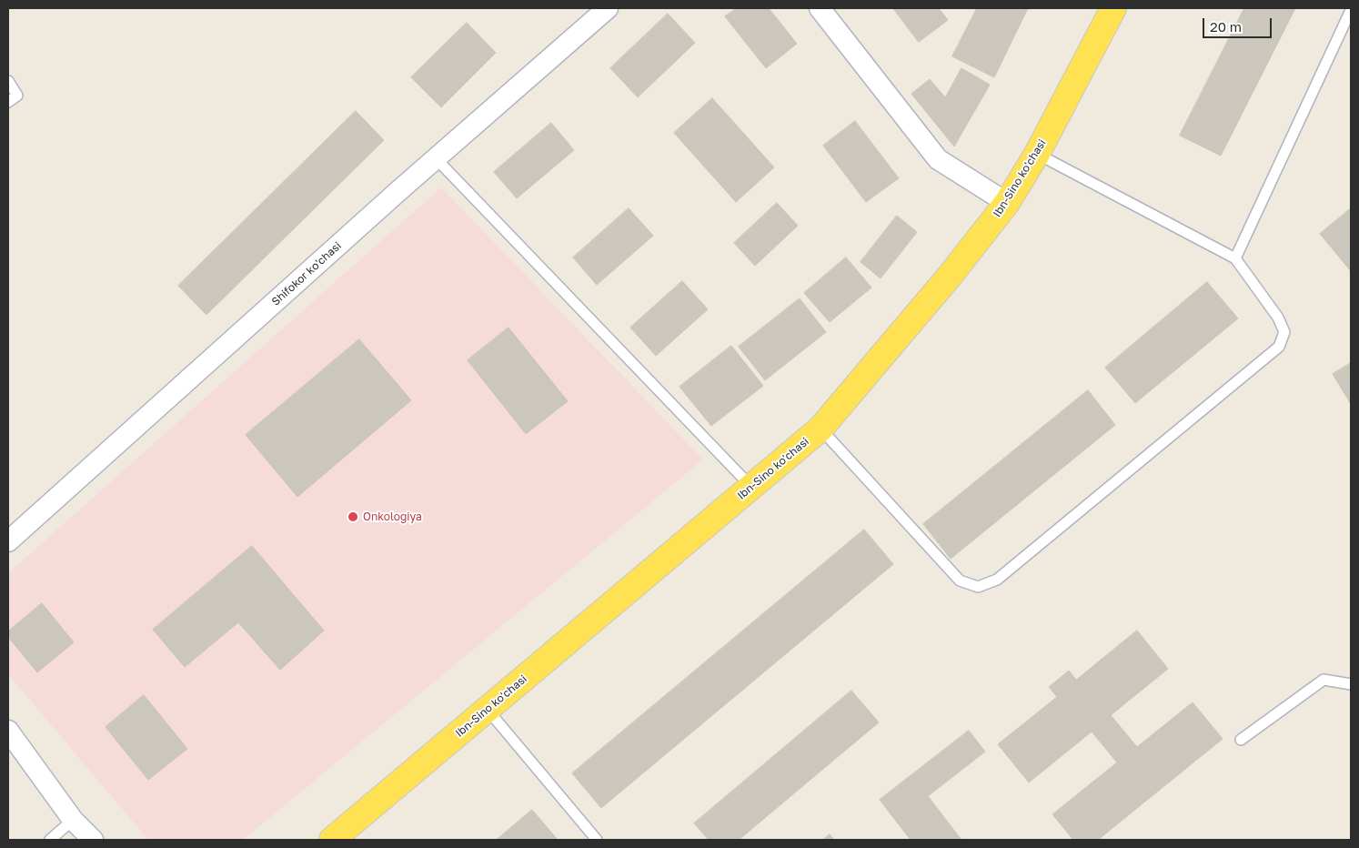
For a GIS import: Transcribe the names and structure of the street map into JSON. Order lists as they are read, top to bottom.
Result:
{
  "streets": {
    "main road": ["Ibn-Sino ko'chasi"],
    "street": ["Shifokor ko'chasi"]
  },
  "places": ["Onkologiya"],
  "scale_bar": "20 m"
}
